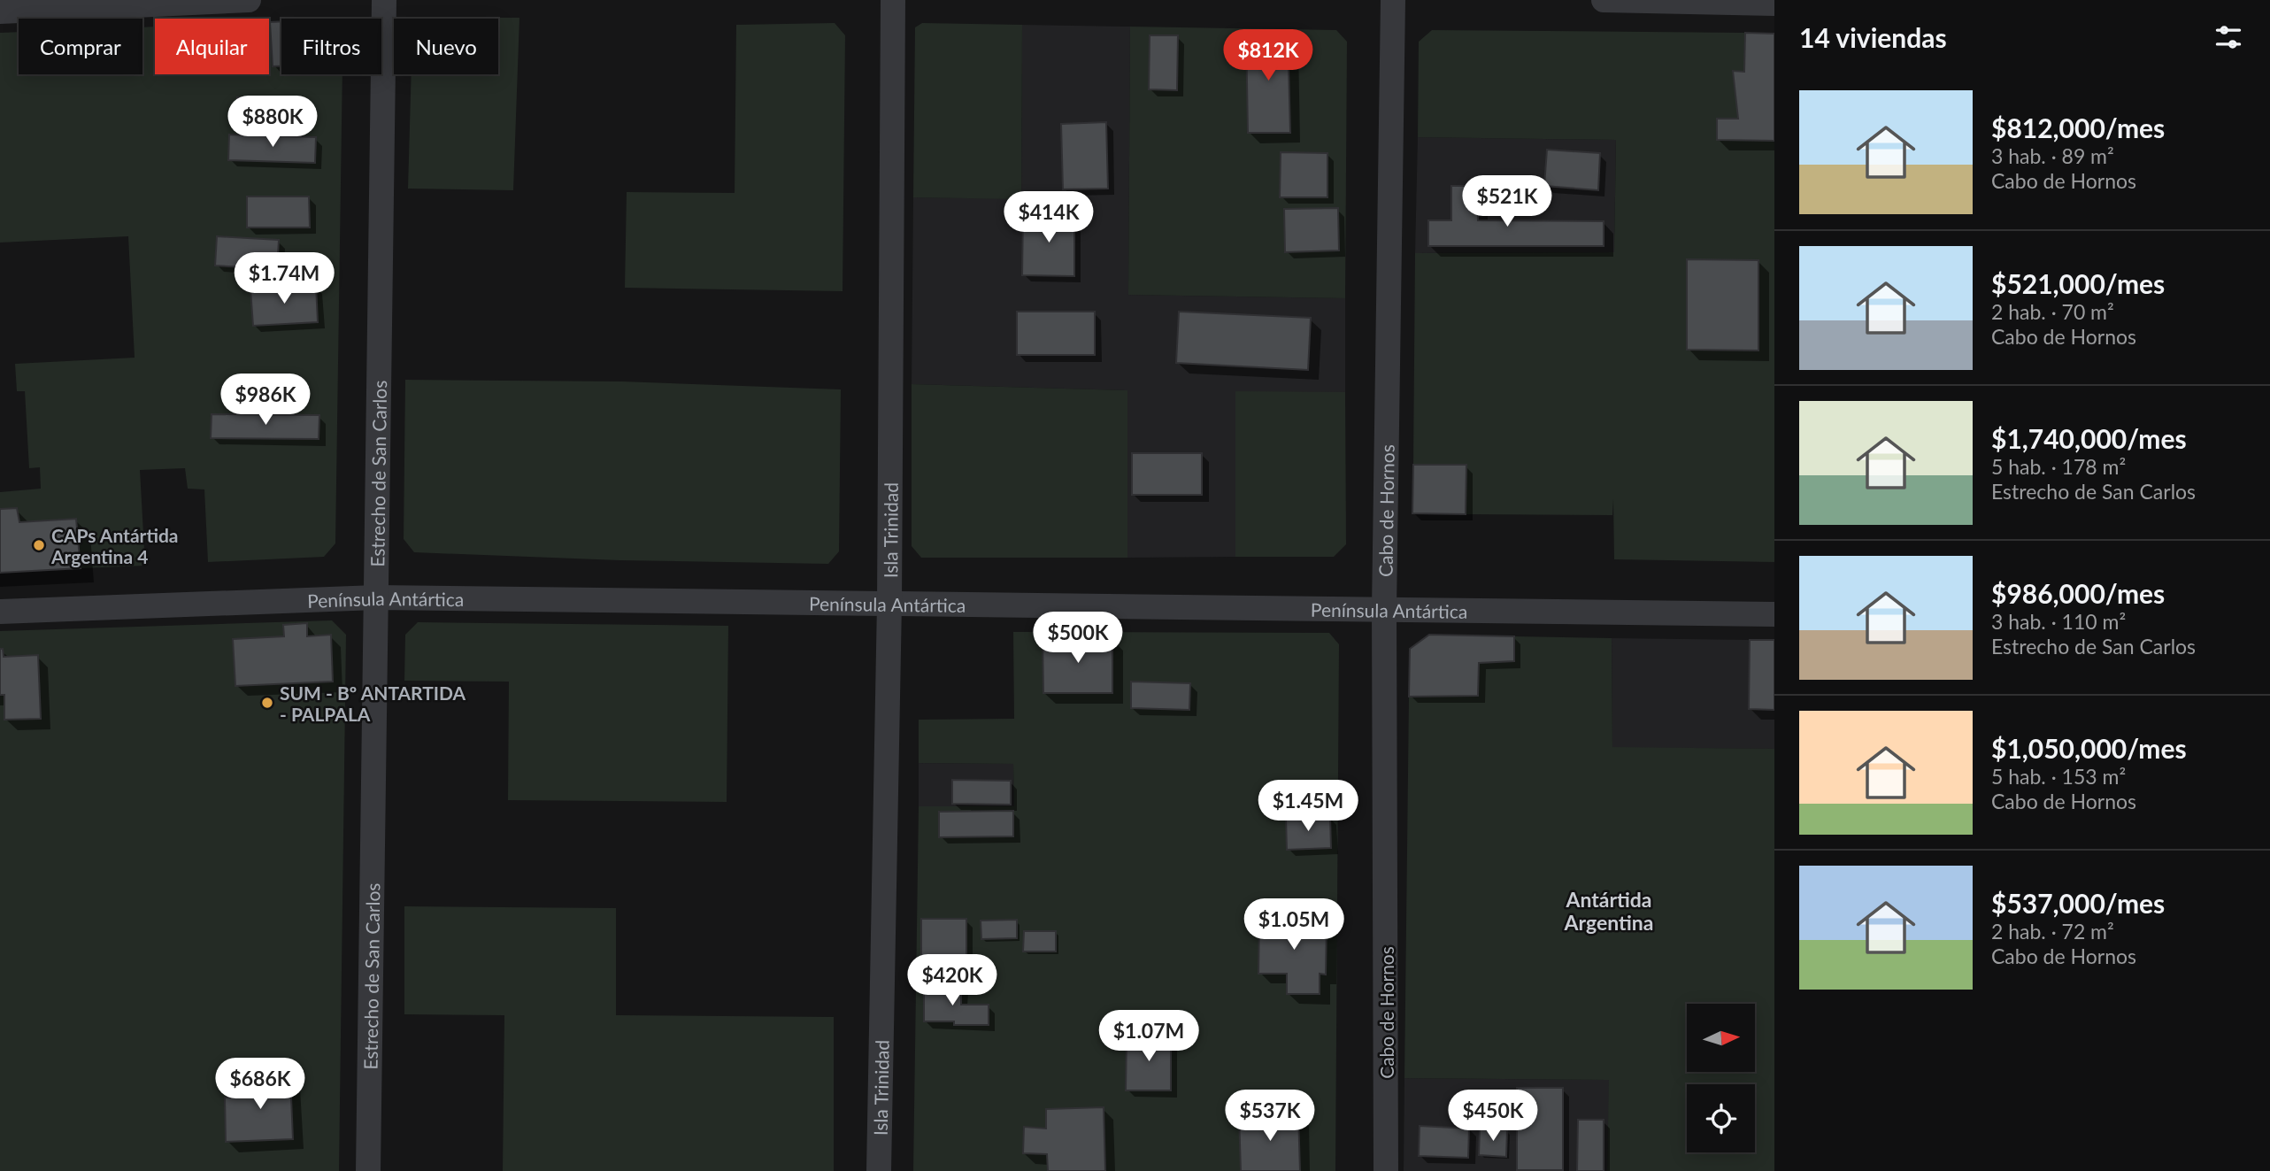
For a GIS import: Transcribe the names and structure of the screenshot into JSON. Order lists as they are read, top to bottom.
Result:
{
  "streets": {
    "street": [
      "Estrecho de San Carlos",
      "Cabo de Hornos",
      "Isla Trinidad",
      "Península Antártica"
    ]
  },
  "crossings": [
    ["Estrecho de San Carlos", "Península Antártica"],
    ["Cabo de Hornos", "Península Antártica"],
    ["Isla Trinidad", "Península Antártica"]
  ],
  "districts": ["Antártida Argentina"],
  "places": ["CAPs Antártida Argentina 4", "SUM - Bº ANTARTIDA - PALPALA"],
  "north": "right",
  "page": {
    "heading": "14 viviendas",
    "chip": [
      "Comprar",
      "Alquilar",
      "Filtros",
      "Nuevo"
    ],
    "price": [
      "$812K",
      "$880K",
      "$521K",
      "$414K",
      "$1.74M",
      "$986K",
      "$500K",
      "$1.45M",
      "$1.05M",
      "$420K",
      "$1.07M",
      "$686K",
      "$537K",
      "$450K"
    ],
    "list": [
      {
        "name": "$812,000/mes",
        "note": "3 hab. · 89 m² · Cabo de Hornos"
      },
      {
        "name": "$521,000/mes",
        "note": "2 hab. · 70 m² · Cabo de Hornos"
      },
      {
        "name": "$1,740,000/mes",
        "note": "5 hab. · 178 m² · Estrecho de San Carlos"
      },
      {
        "name": "$986,000/mes",
        "note": "3 hab. · 110 m² · Estrecho de San Carlos"
      },
      {
        "name": "$1,050,000/mes",
        "note": "5 hab. · 153 m² · Cabo de Hornos"
      },
      {
        "name": "$537,000/mes",
        "note": "2 hab. · 72 m² · Cabo de Hornos"
      }
    ]
  }
}
